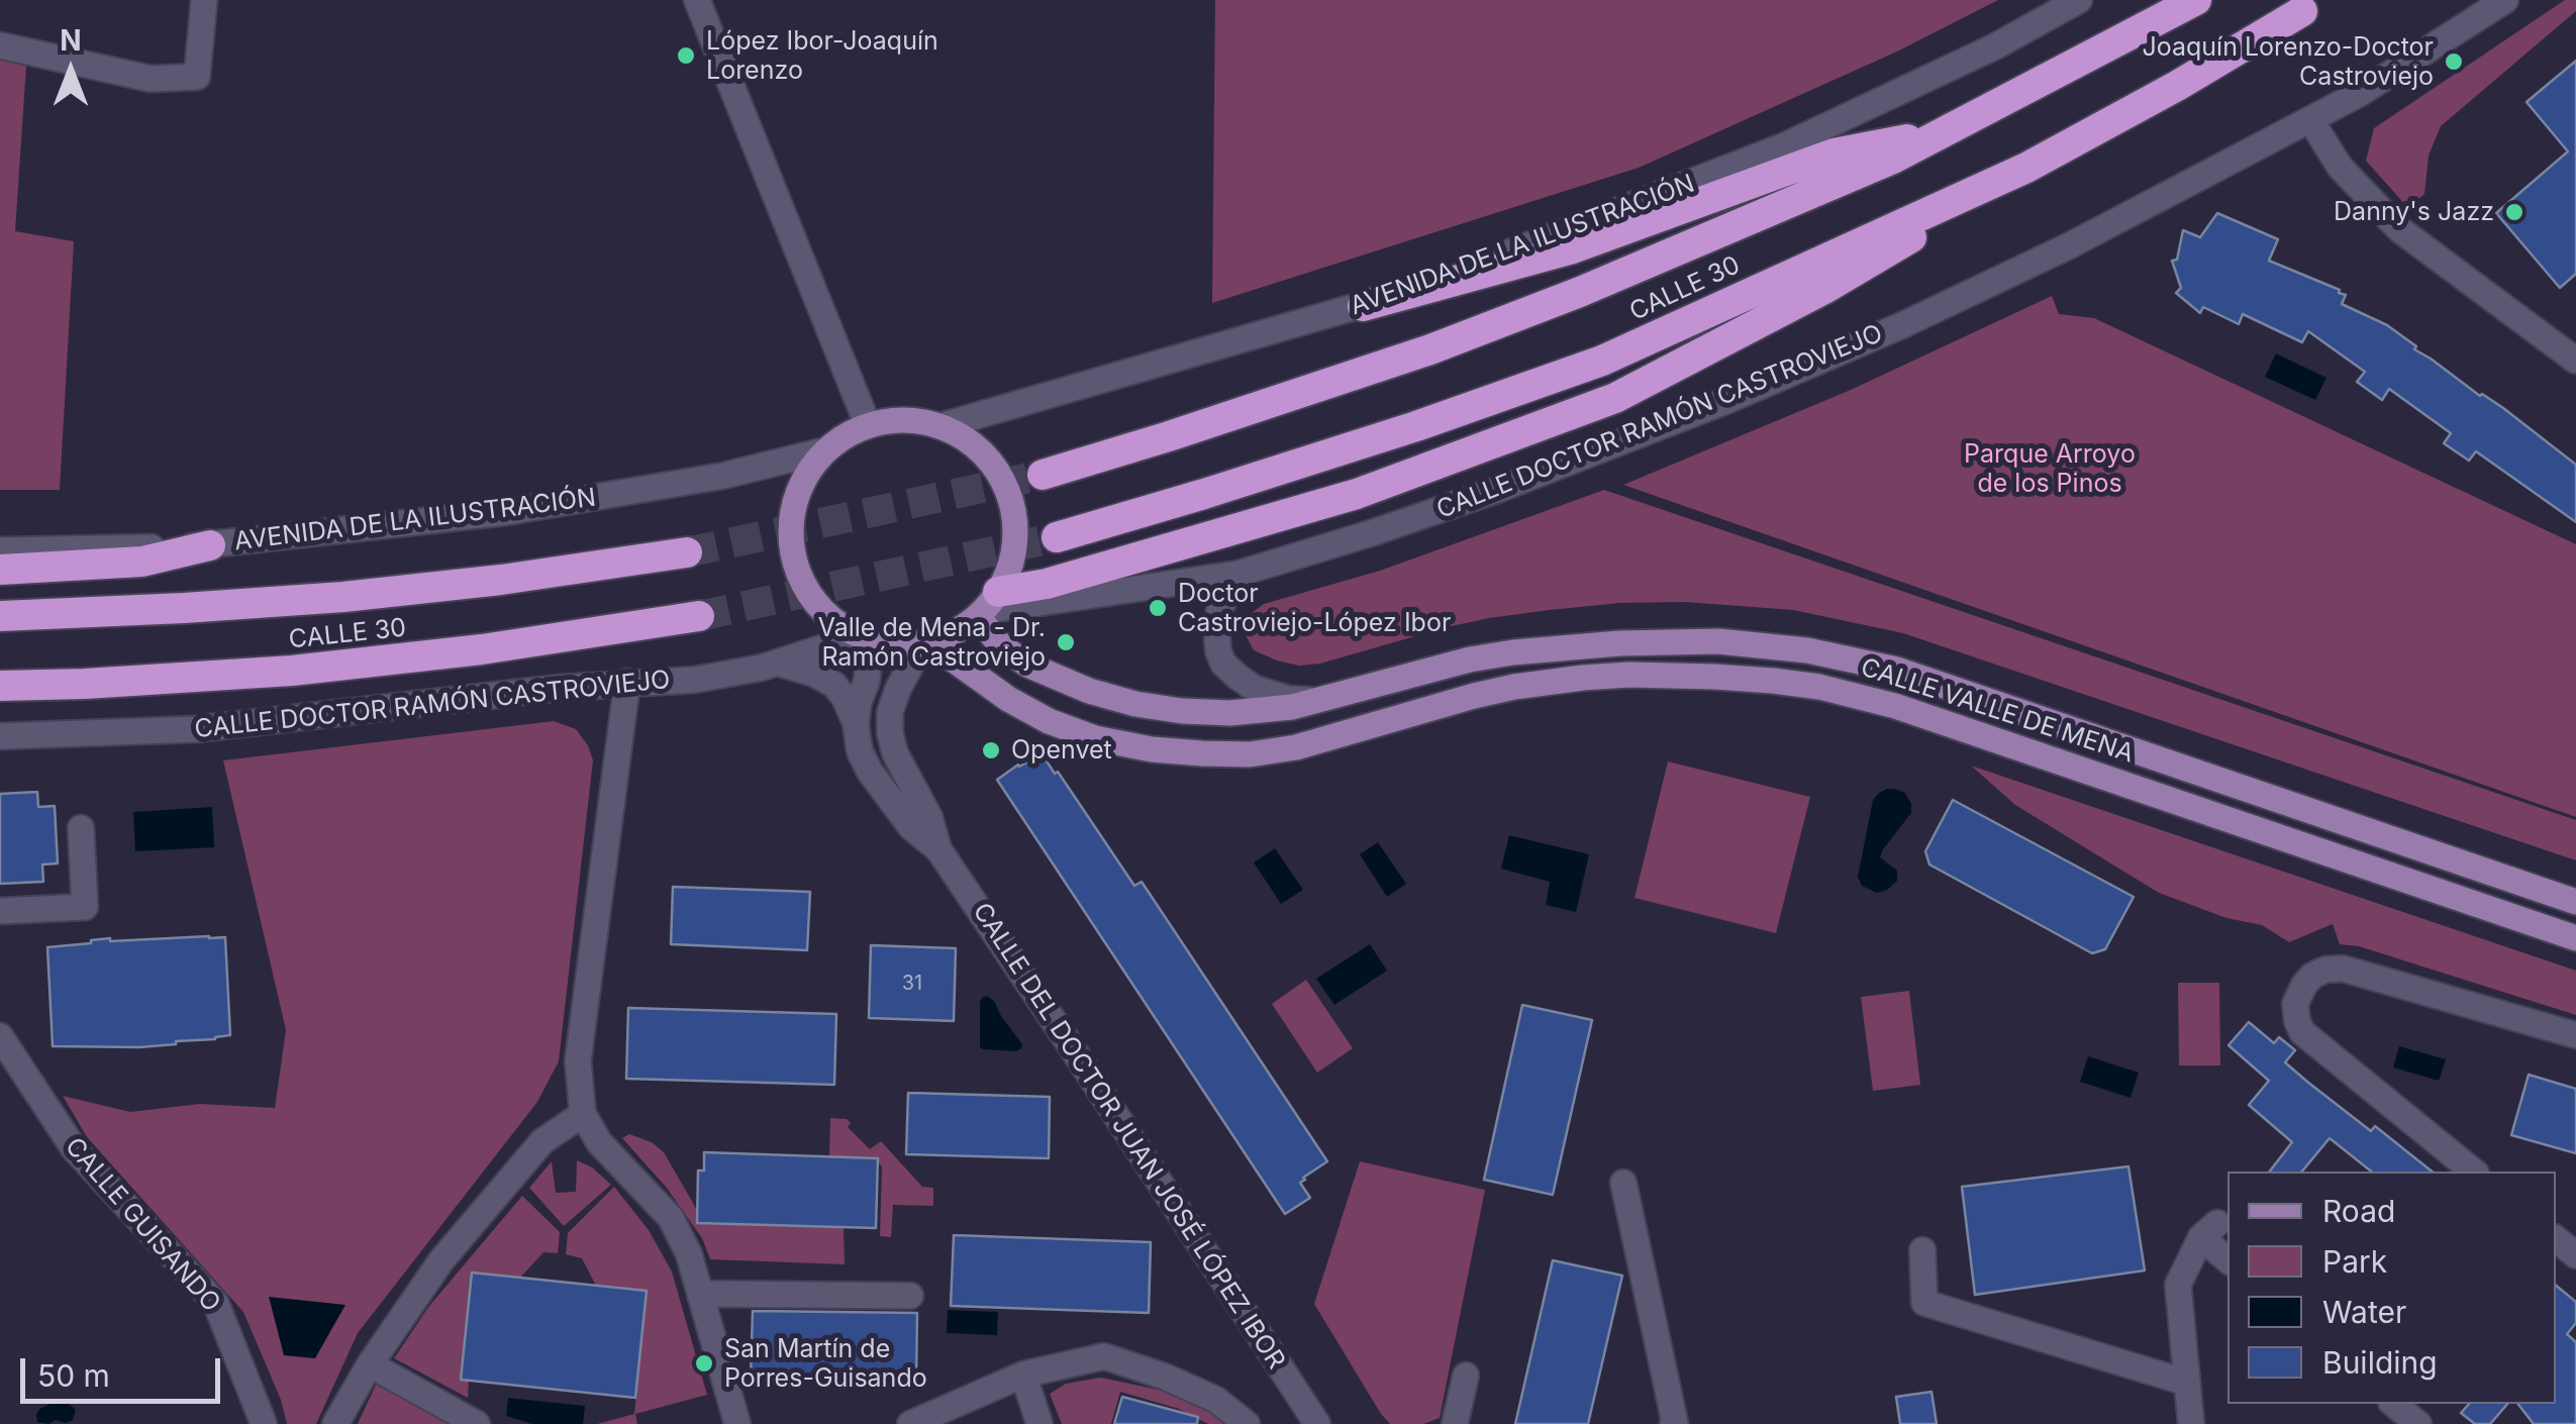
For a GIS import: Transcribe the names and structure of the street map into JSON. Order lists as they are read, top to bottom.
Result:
{
  "streets": {
    "highway": ["CALLE 30"],
    "main road": ["CALLE VALLE DE MENA"],
    "street": [
      "AVENIDA DE LA ILUSTRACIÓN",
      "CALLE DOCTOR RAMÓN CASTROVIEJO",
      "CALLE DEL DOCTOR JUAN JOSÉ LÓPEZ IBOR",
      "CALLE GUISANDO"
    ]
  },
  "crossings": [
    ["AVENIDA DE LA ILUSTRACIÓN", "CALLE DOCTOR RAMÓN CASTROVIEJO"],
    ["AVENIDA DE LA ILUSTRACIÓN", "CALLE VALLE DE MENA"],
    ["CALLE DOCTOR RAMÓN CASTROVIEJO", "CALLE VALLE DE MENA"]
  ],
  "parks": ["Parque Arroyo de los Pinos"],
  "places": [
    "López Ibor-Joaquín Lorenzo",
    "Joaquín Lorenzo-Doctor Castroviejo",
    "Danny's Jazz",
    "Doctor Castroviejo-López Ibor",
    "Valle de Mena - Dr. Ramón Castroviejo",
    "Openvet",
    "San Martín de Porres-Guisando"
  ],
  "house_numbers": ["31"],
  "legend": [
    "Road",
    "Park",
    "Water",
    "Building"
  ],
  "scale_bar": "50 m",
  "north": "top"
}
